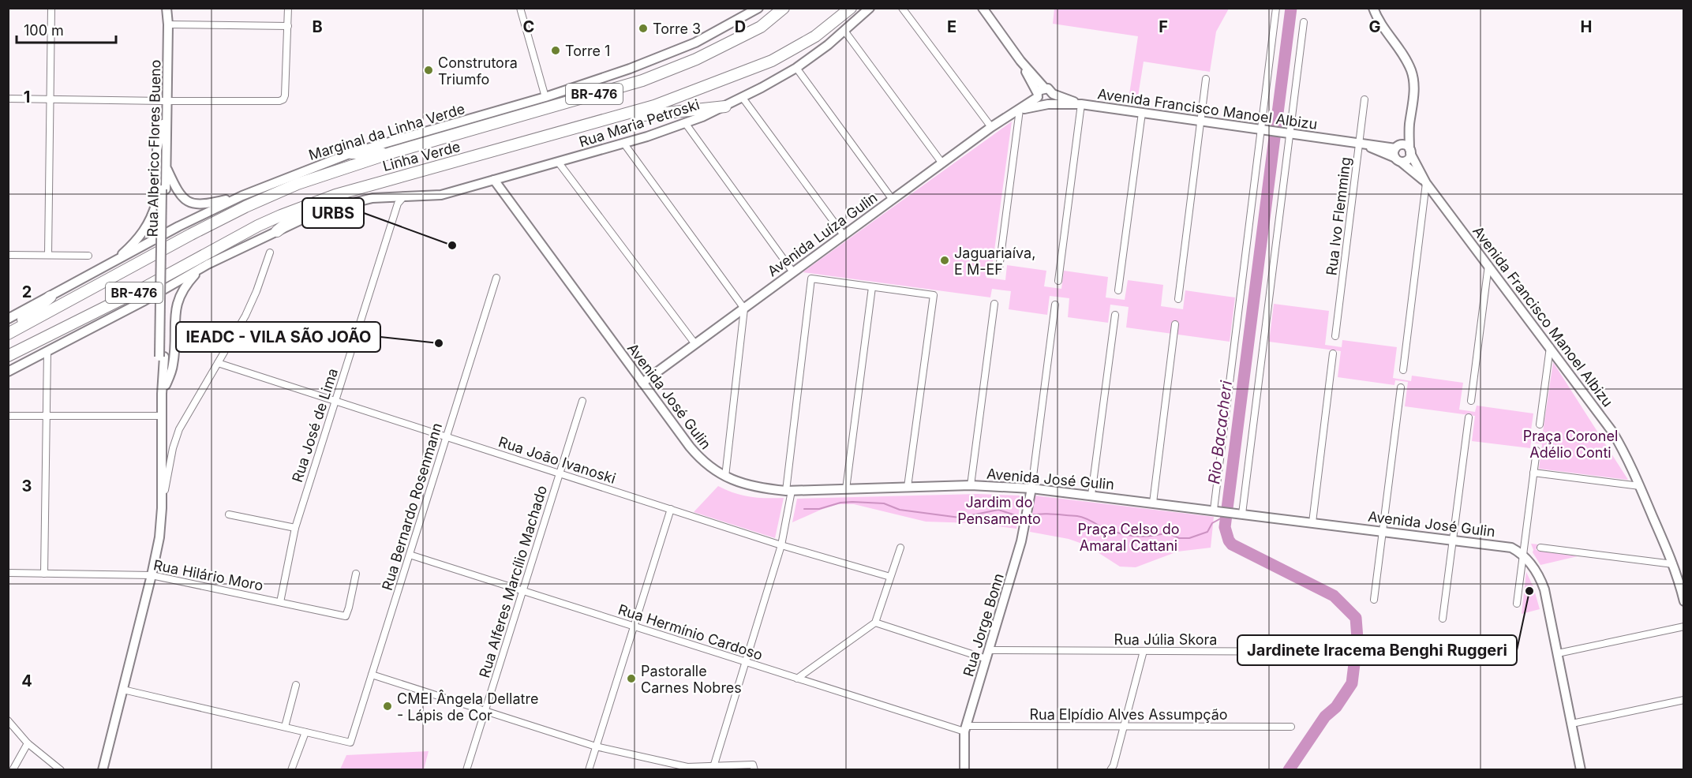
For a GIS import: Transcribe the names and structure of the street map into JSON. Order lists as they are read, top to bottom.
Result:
{
  "streets": {
    "highway": ["BR-476", "Linha Verde"],
    "street": [
      "Avenida Francisco Manoel Albizu",
      "Rua Maria Petroski",
      "Marginal da Linha Verde",
      "Rua Alberico Flores Bueno",
      "Rua Ivo Flemming",
      "Avenida Luíza Gulin",
      "Avenida José Gulin",
      "Rua José de Lima",
      "Rua João Ivanoski",
      "Rua Bernardo Rosenmann",
      "Rua Hilário Moro",
      "Rua Alferes Marcílio Machado",
      "Rua Jorge Bonn",
      "Rua Hermínio Cardoso",
      "Rua Júlia Skora",
      "Rua Elpídio Alves Assumpção"
    ]
  },
  "crossings": [
    ["Avenida Francisco Manoel Albizu", "Rua Ivo Flemming"],
    ["Avenida Francisco Manoel Albizu", "Avenida Luíza Gulin"],
    ["Rua Maria Petroski", "Avenida José Gulin"],
    ["Rua Alberico Flores Bueno", "Rua Hilário Moro"],
    ["Avenida Luíza Gulin", "Avenida José Gulin"],
    ["Avenida José Gulin", "Rua Jorge Bonn"],
    ["Rua José de Lima", "Rua João Ivanoski"],
    ["Rua José de Lima", "Rua Hilário Moro"],
    ["Rua João Ivanoski", "Rua Bernardo Rosenmann"],
    ["Rua João Ivanoski", "Rua Alferes Marcílio Machado"],
    ["Rua Bernardo Rosenmann", "Rua Hermínio Cardoso"],
    ["Rua Alferes Marcílio Machado", "Rua Hermínio Cardoso"],
    ["Rua Jorge Bonn", "Rua Hermínio Cardoso"],
    ["Rua Jorge Bonn", "Rua Júlia Skora"],
    ["Rua Jorge Bonn", "Rua Elpídio Alves Assumpção"],
    ["Rua Hermínio Cardoso", "Rua Elpídio Alves Assumpção"]
  ],
  "water": ["Rio Bacacheri"],
  "parks": ["Praça Coronel Adélio Conti", "Jardim do Pensamento", "Praça Celso do Amaral Cattani"],
  "places": [
    "Torre 3",
    "Torre 1",
    "Construtora Triumfo",
    "URBS",
    "Jaguariaíva, E M-EF",
    "IEADC - VILA SÃO JOÃO",
    "Jardinete Iracema Benghi Ruggeri",
    "Pastoralle Carnes Nobres",
    "CMEI Ângela Dellatre - Lápis de Cor"
  ],
  "scale_bar": "100 m",
  "grid": {
    "columns": [
      "B",
      "C",
      "D",
      "E",
      "F",
      "G",
      "H"
    ],
    "rows": [
      "1",
      "2",
      "3",
      "4"
    ]
  }
}
